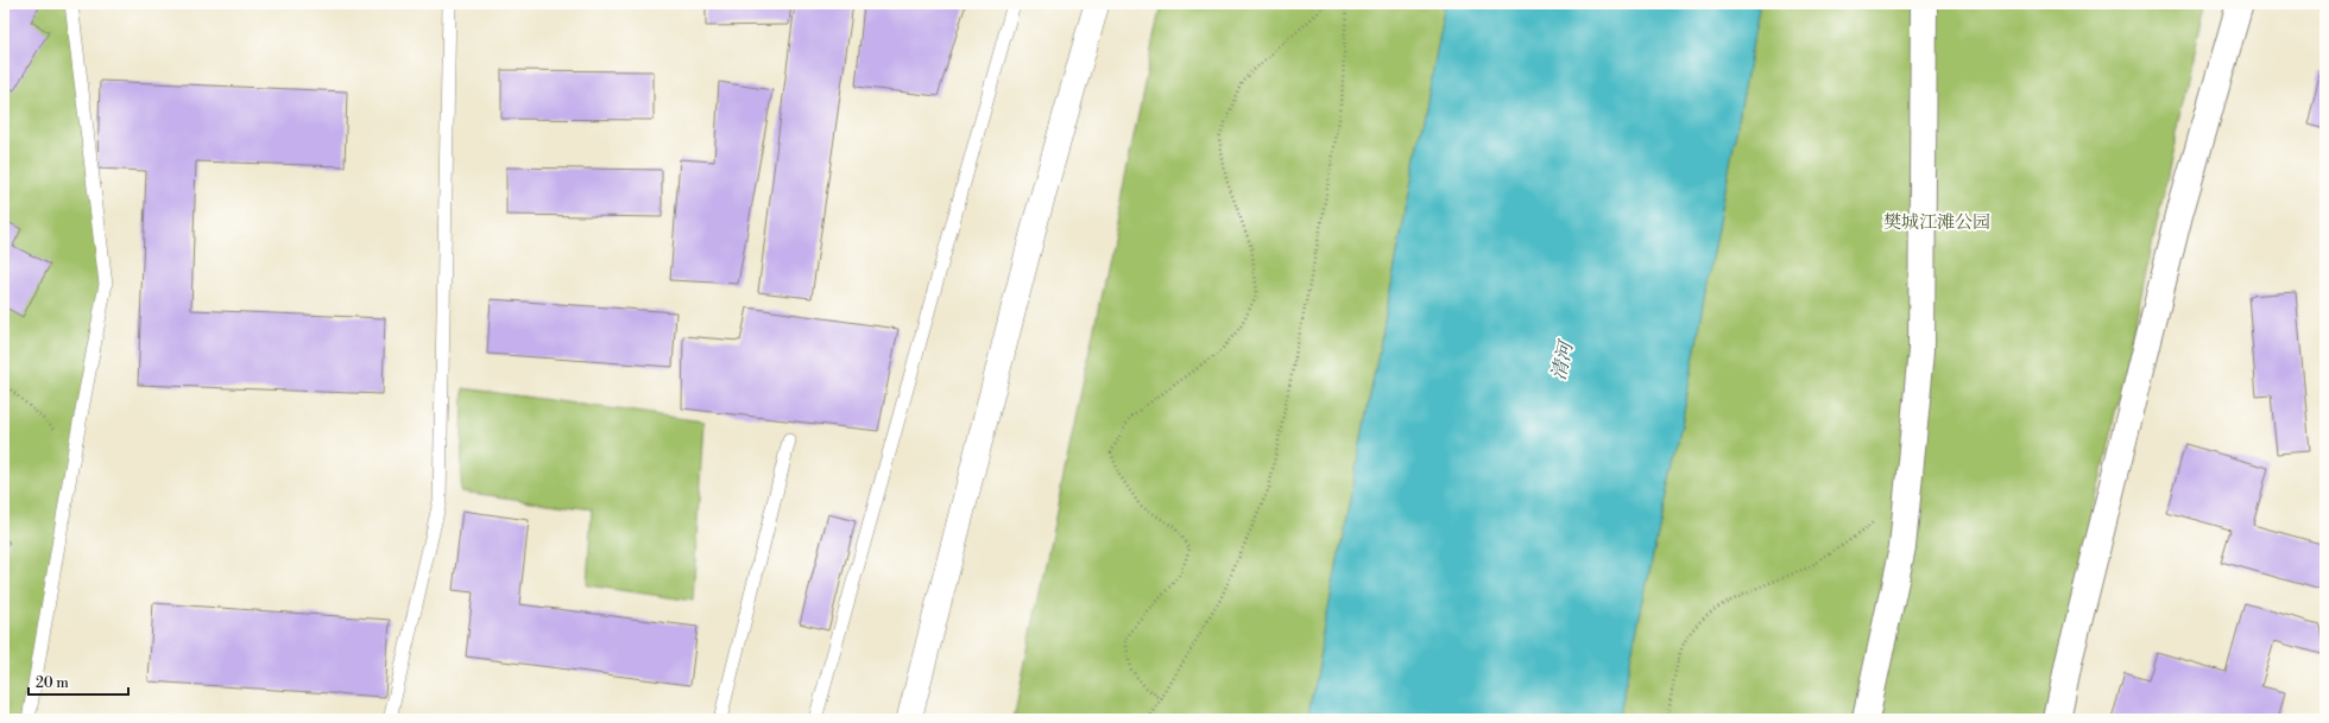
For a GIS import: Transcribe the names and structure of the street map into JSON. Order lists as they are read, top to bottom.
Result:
{
  "water": ["清河"],
  "parks": ["樊城江滩公园"],
  "scale_bar": "20 m"
}
